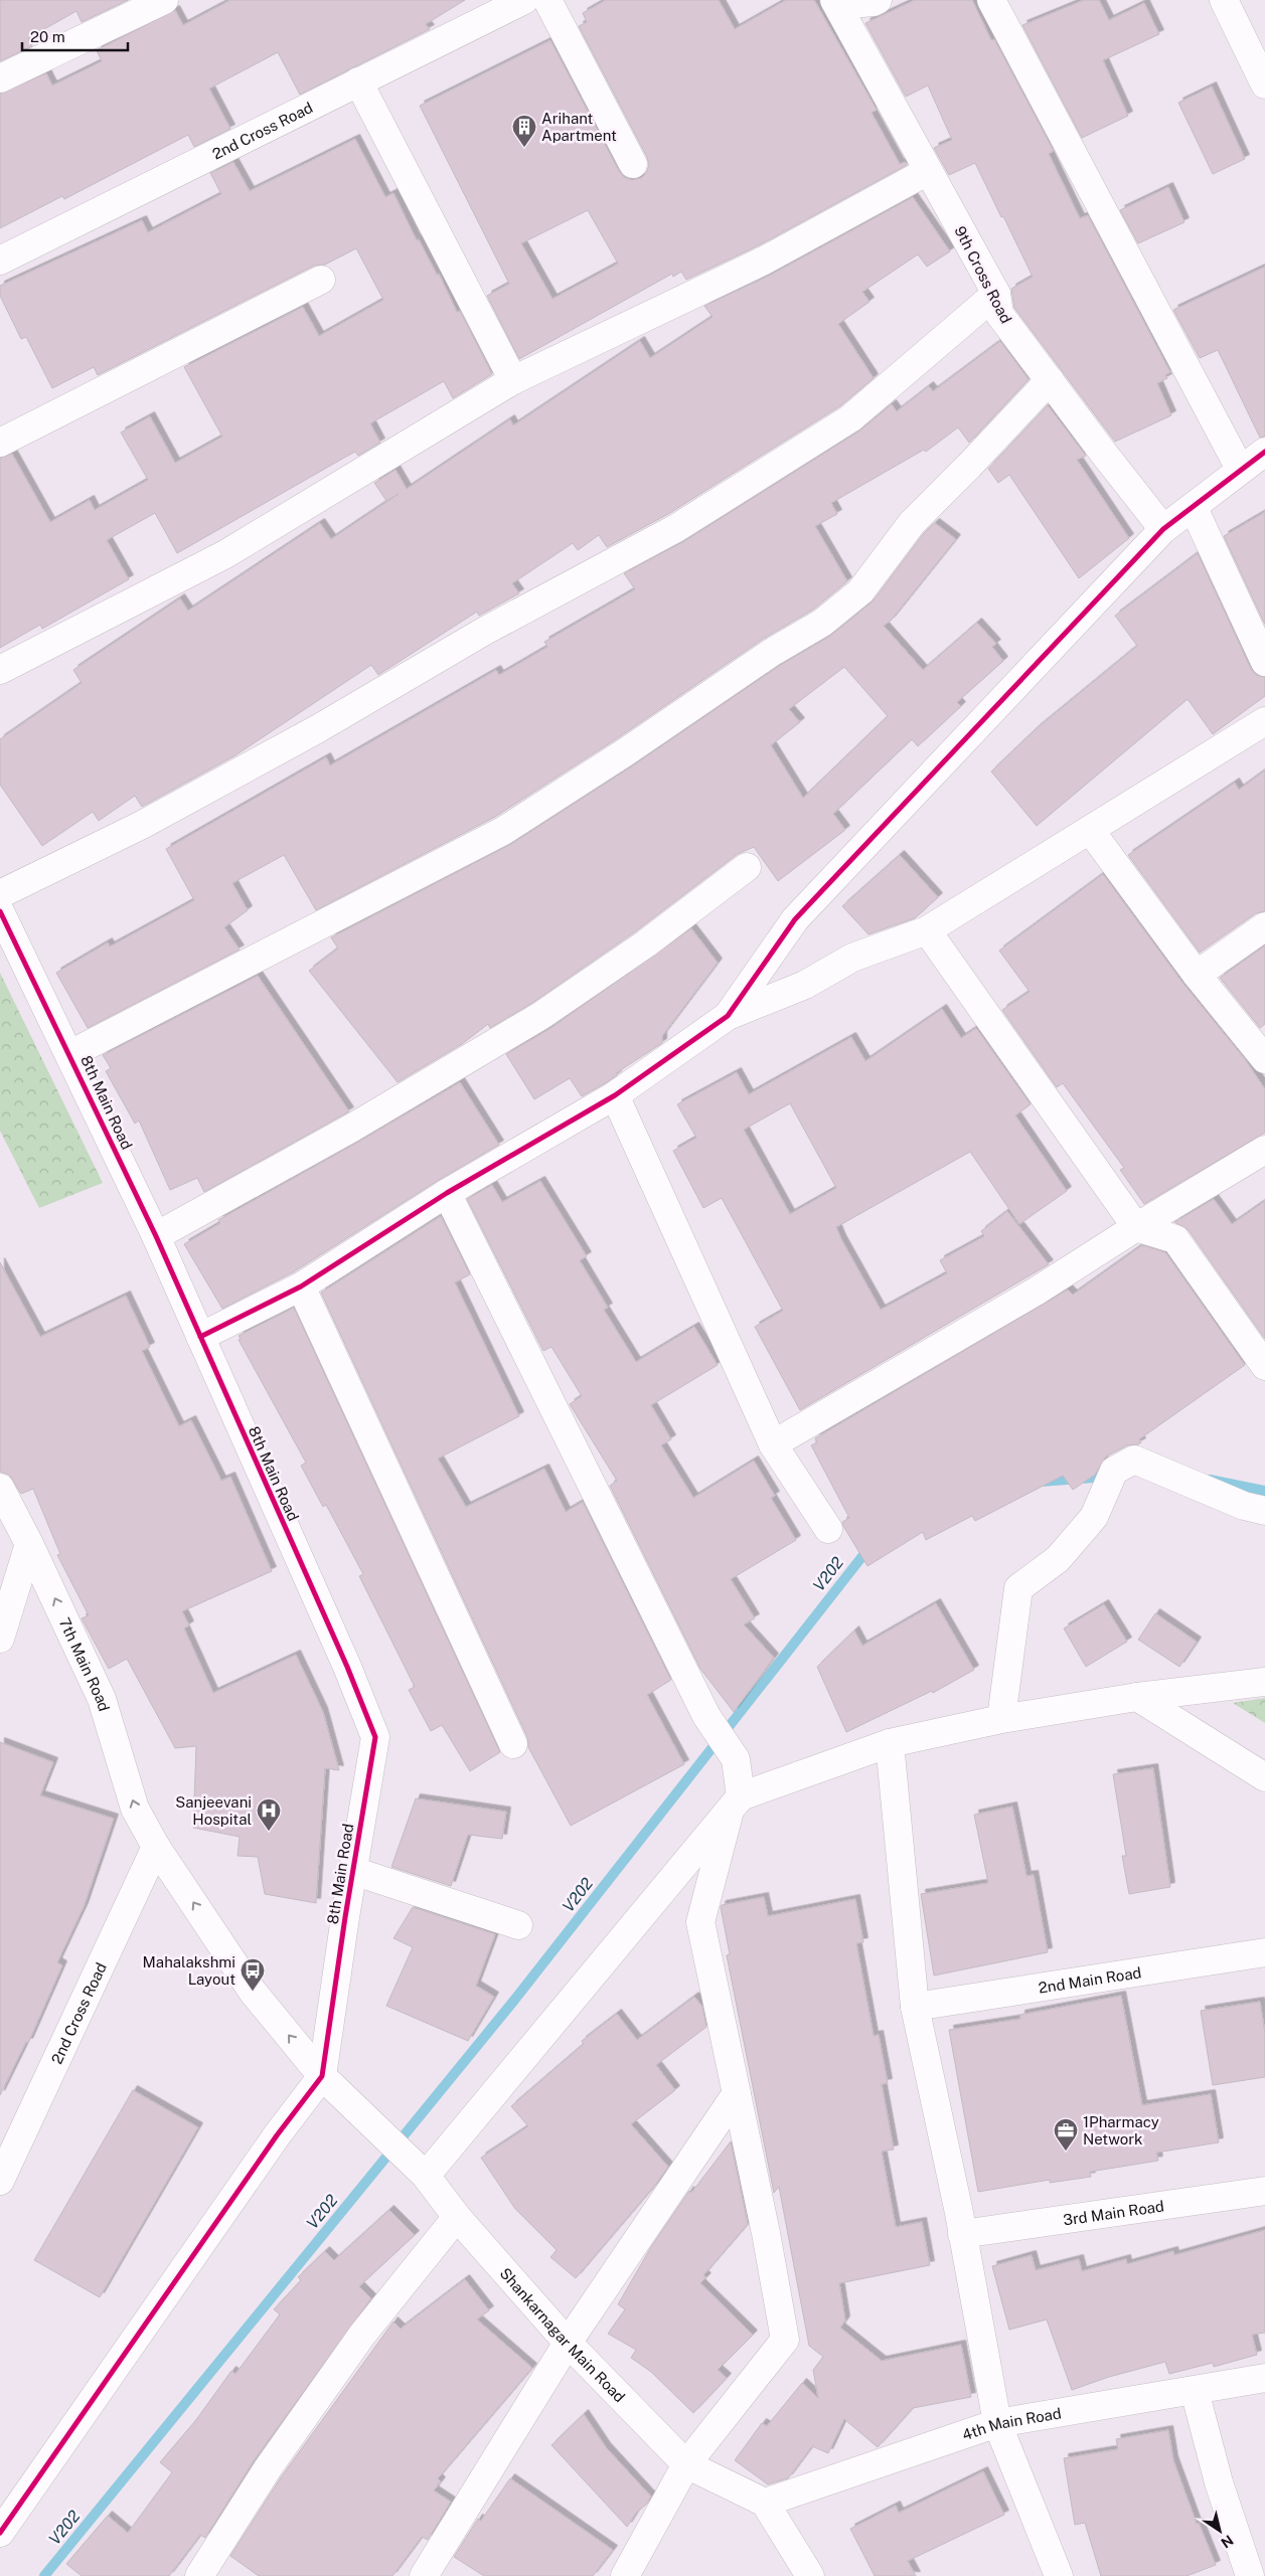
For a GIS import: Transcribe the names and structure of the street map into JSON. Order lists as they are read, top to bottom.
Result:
{
  "streets": {
    "street": [
      "2nd Cross Road",
      "9th Cross Road",
      "8th Main Road",
      "7th Main Road",
      "2nd Main Road",
      "3rd Main Road",
      "Shankarnagar Main Road",
      "4th Main Road"
    ]
  },
  "crossings": [
    ["2nd Cross Road", "7th Main Road"],
    ["8th Main Road", "7th Main Road"],
    ["8th Main Road", "Shankarnagar Main Road"],
    ["7th Main Road", "Shankarnagar Main Road"],
    ["Shankarnagar Main Road", "4th Main Road"]
  ],
  "one_way": ["7th Main Road"],
  "water": ["V202"],
  "places": {
    "building": ["Arihant Apartment"],
    "hospital": ["Sanjeevani Hospital"],
    "bus stop": ["Mahalakshmi Layout"],
    "office": ["1Pharmacy Network"]
  },
  "scale_bar": "20 m",
  "north": "bottom right"
}
